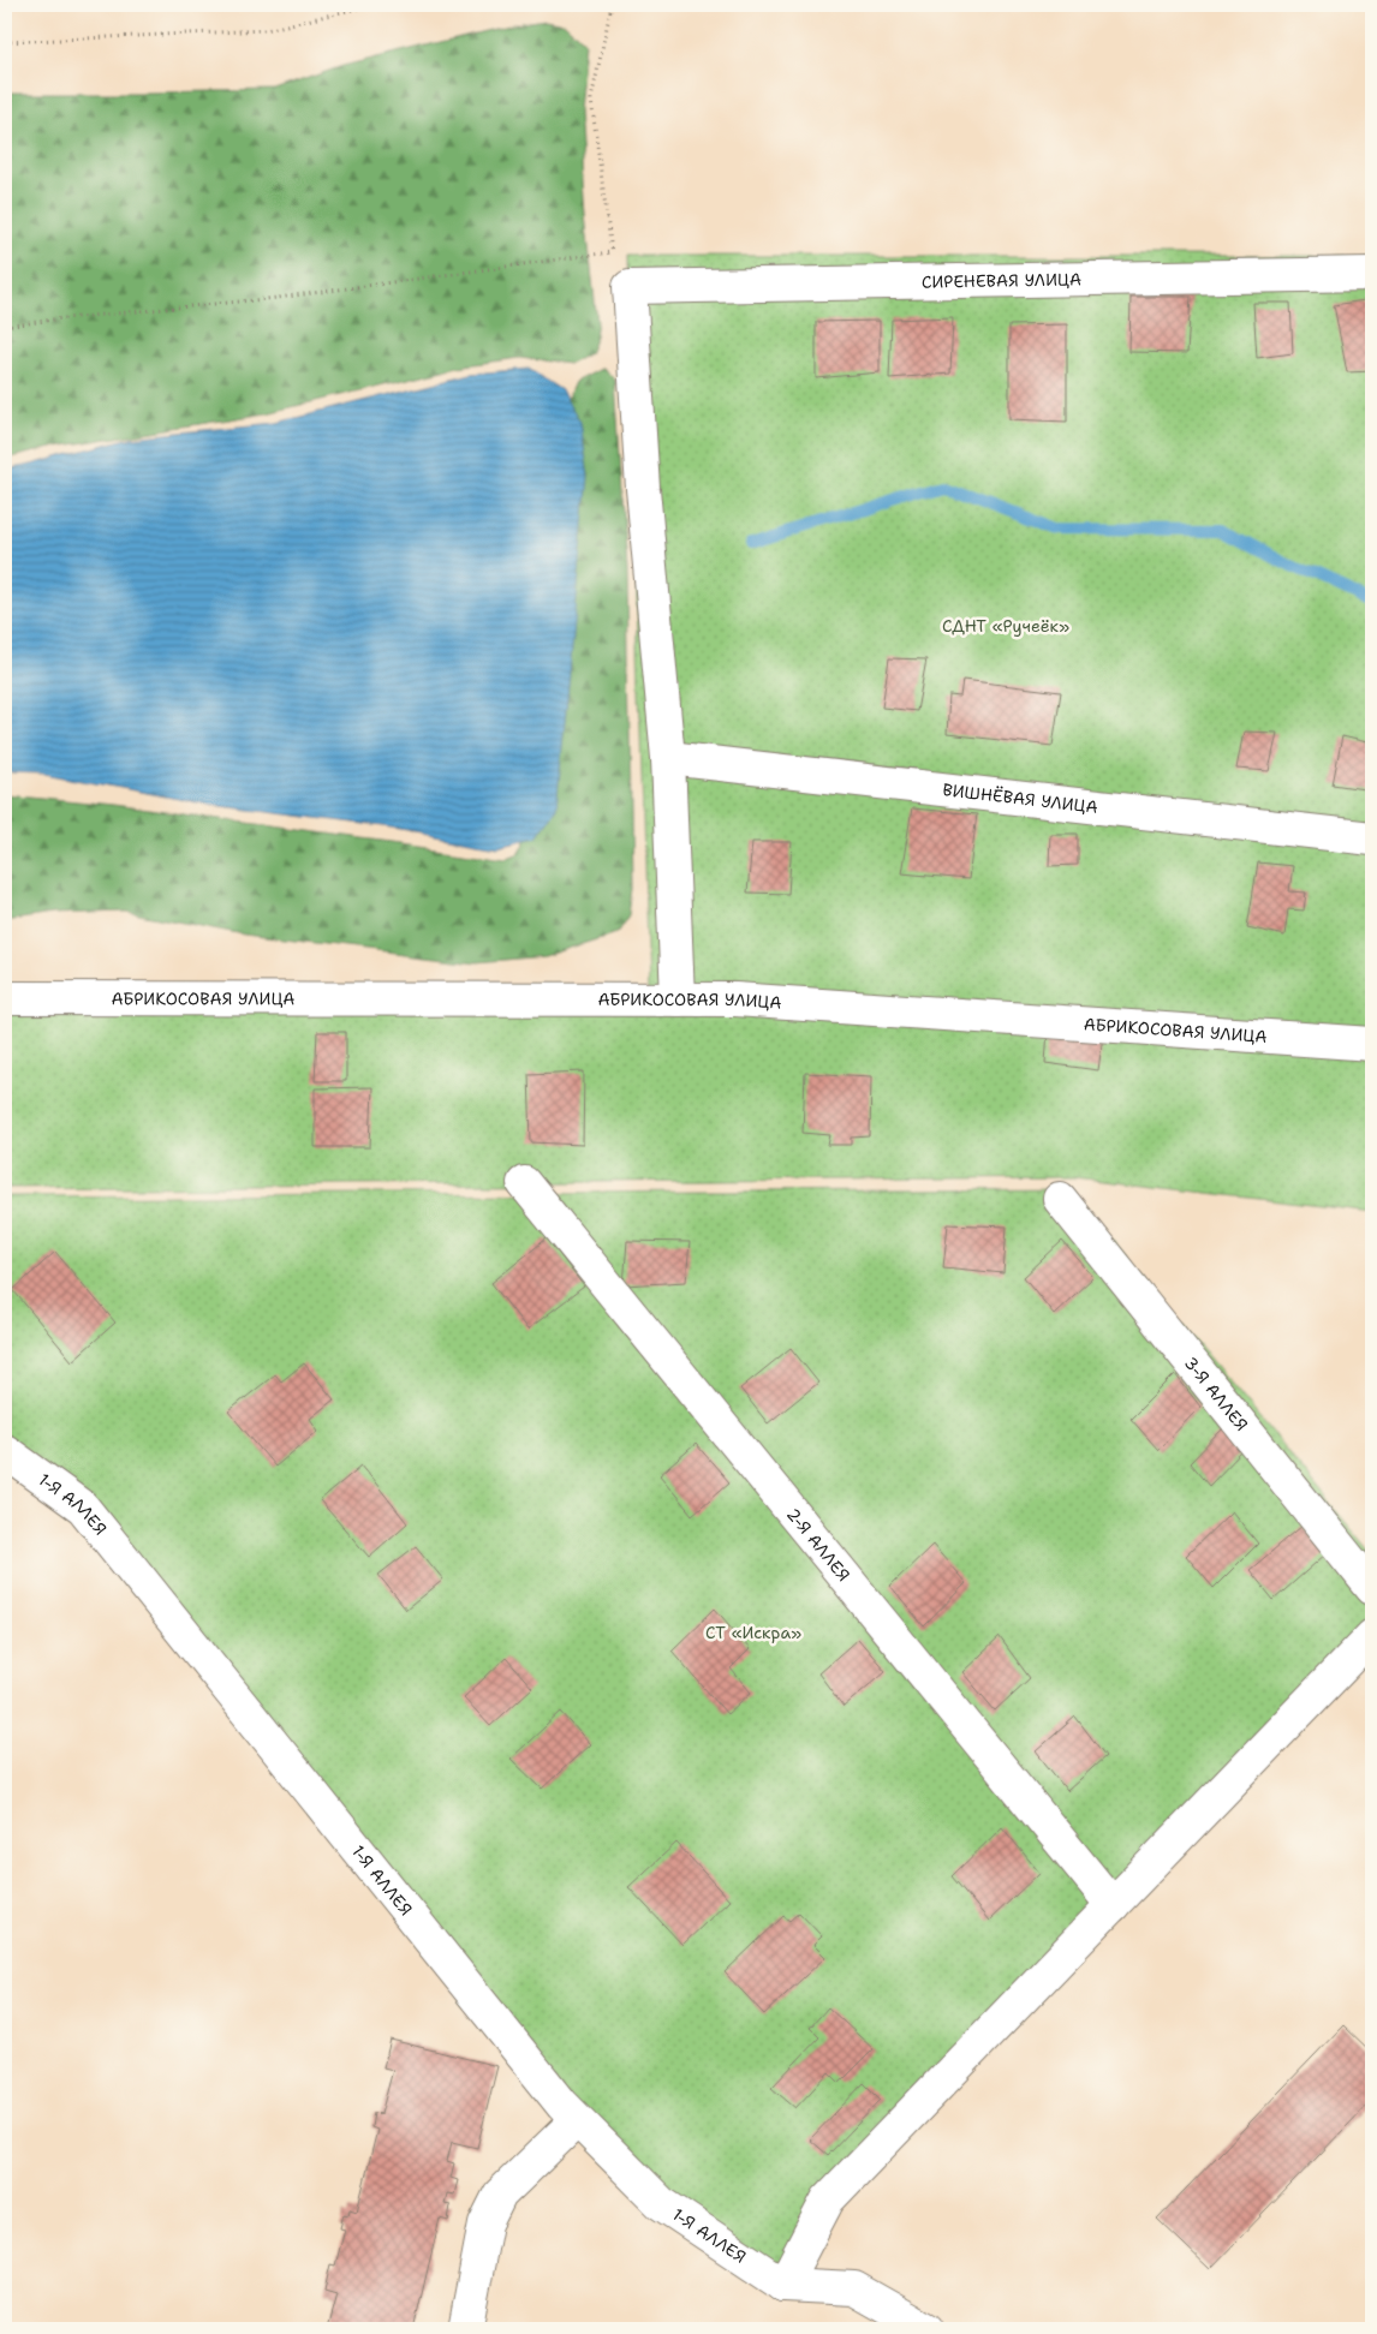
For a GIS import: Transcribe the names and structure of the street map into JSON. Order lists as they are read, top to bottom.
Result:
{
  "streets": {
    "street": [
      "СИРЕНЕВАЯ УЛИЦА",
      "ВИШНЁВАЯ УЛИЦА",
      "АБРИКОСОВАЯ УЛИЦА",
      "3-Я АЛЛЕЯ",
      "1-Я АЛЛЕЯ",
      "2-Я АЛЛЕЯ"
    ]
  },
  "parks": ["СДНТ «Ручеёк»", "СТ «Искра»"]
}
